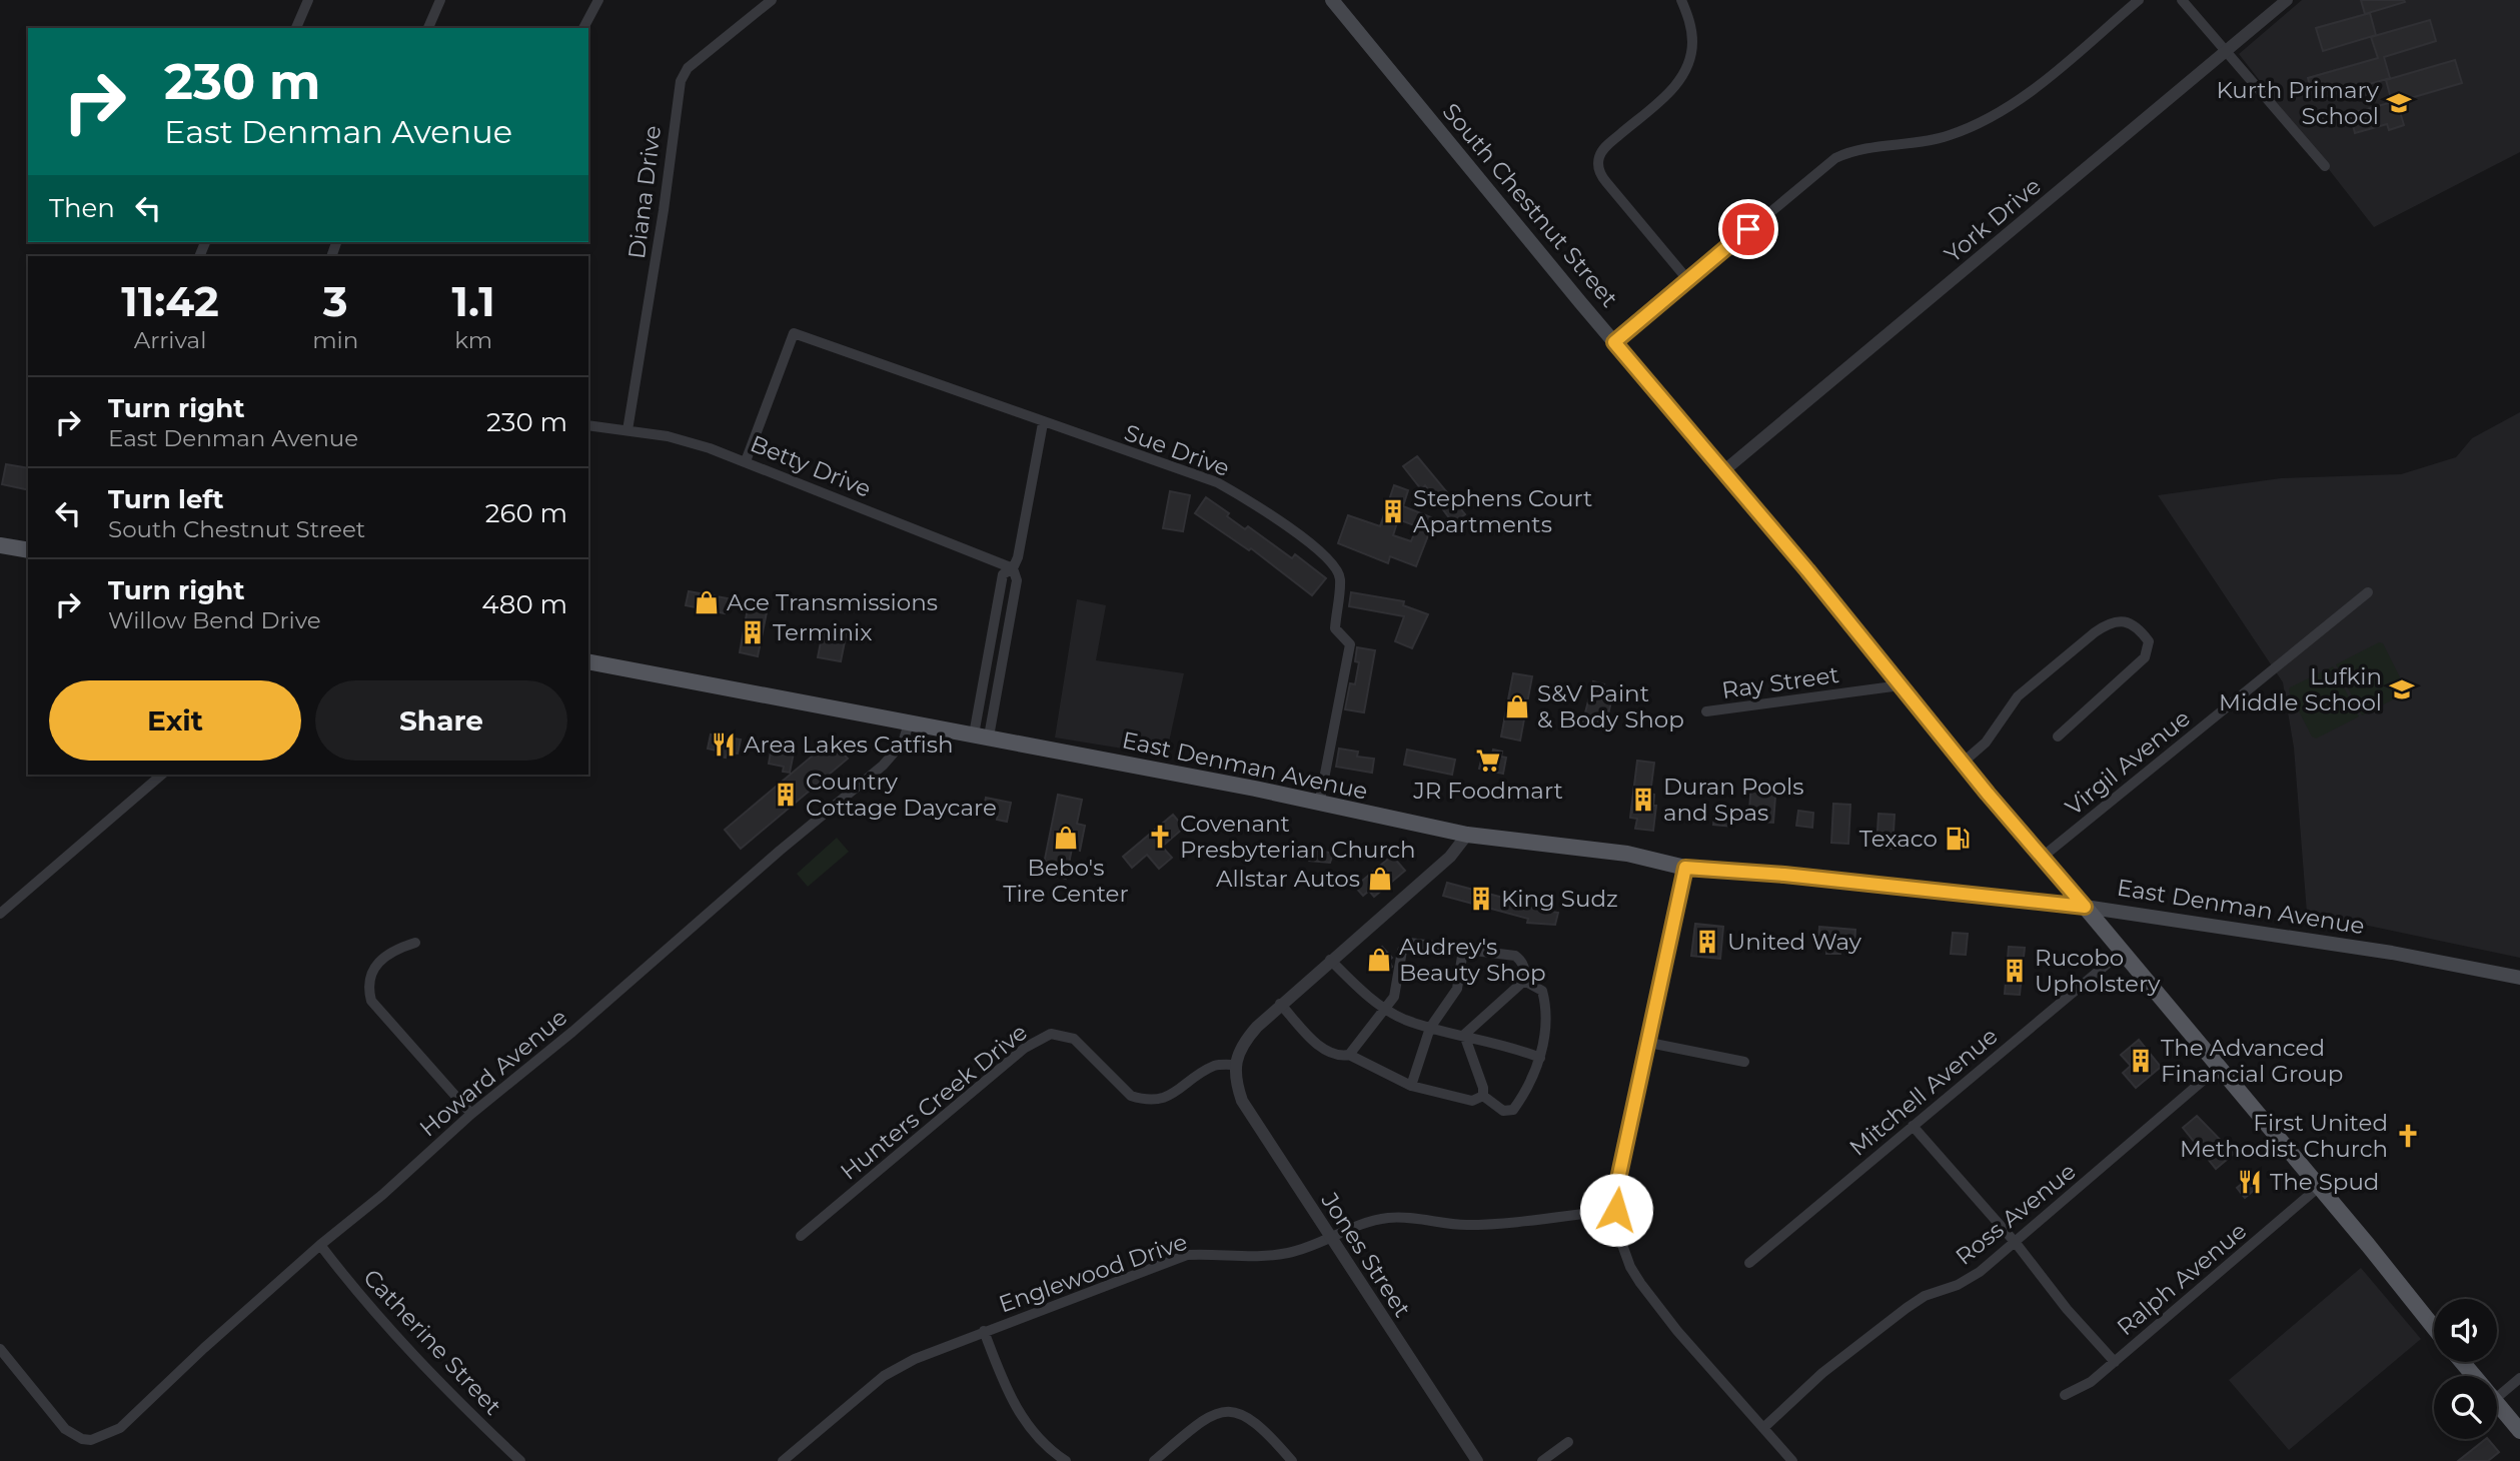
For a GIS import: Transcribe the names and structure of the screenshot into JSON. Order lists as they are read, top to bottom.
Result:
{
  "streets": {
    "main road": ["South Chestnut Street", "East Denman Avenue"],
    "street": [
      "Diana Drive",
      "York Drive",
      "Sue Drive",
      "Betty Drive",
      "Ray Street",
      "Virgil Avenue",
      "Howard Avenue",
      "Mitchell Avenue",
      "Hunters Creek Drive",
      "Ross Avenue",
      "Jones Street",
      "Englewood Drive",
      "Ralph Avenue",
      "Catherine Street"
    ]
  },
  "crossings": [
    ["Diana Drive", "Betty Drive"],
    ["South Chestnut Street", "York Drive"],
    ["South Chestnut Street", "Ray Street"],
    ["South Chestnut Street", "Virgil Avenue"],
    ["South Chestnut Street", "East Denman Avenue"],
    ["South Chestnut Street", "Mitchell Avenue"],
    ["South Chestnut Street", "Ross Avenue"],
    ["South Chestnut Street", "Ralph Avenue"],
    ["Sue Drive", "Betty Drive"],
    ["Sue Drive", "East Denman Avenue"],
    ["East Denman Avenue", "Howard Avenue"],
    ["Howard Avenue", "Catherine Street"],
    ["Hunters Creek Drive", "Jones Street"],
    ["Jones Street", "Englewood Drive"]
  ],
  "places": {
    "school or university": ["Kurth Primary School", "Lufkin Middle School"],
    "building": [
      "Stephens Court Apartments",
      "Terminix",
      "Country Cottage Daycare",
      "Duran Pools and Spas",
      "King Sudz",
      "United Way",
      "Rucobo Upholstery",
      "The Advanced Financial Group"
    ],
    "shop": [
      "Ace Transmissions",
      "S&V Paint & Body Shop",
      "Bebo's Tire Center",
      "Allstar Autos",
      "Audrey's Beauty Shop"
    ],
    "restaurant": ["Area Lakes Catfish", "The Spud"],
    "supermarket": ["JR Foodmart"],
    "church": ["Covenant Presbyterian Church", "First United Methodist Church"],
    "fuel station": ["Texaco"]
  },
  "page": {
    "turn": ["230 m", "East Denman Avenue"],
    "then": "Then",
    "eta": [
      "11:42",
      "Arrival",
      "3",
      "min",
      "1.1",
      "km"
    ],
    "list": [
      {
        "name": "Turn right",
        "note": "East Denman Avenue",
        "value": "230 m"
      },
      {
        "name": "Turn left",
        "note": "South Chestnut Street",
        "value": "260 m"
      },
      {
        "name": "Turn right",
        "note": "Willow Bend Drive",
        "value": "480 m"
      }
    ],
    "buttons": ["Exit", "Share"]
  }
}
